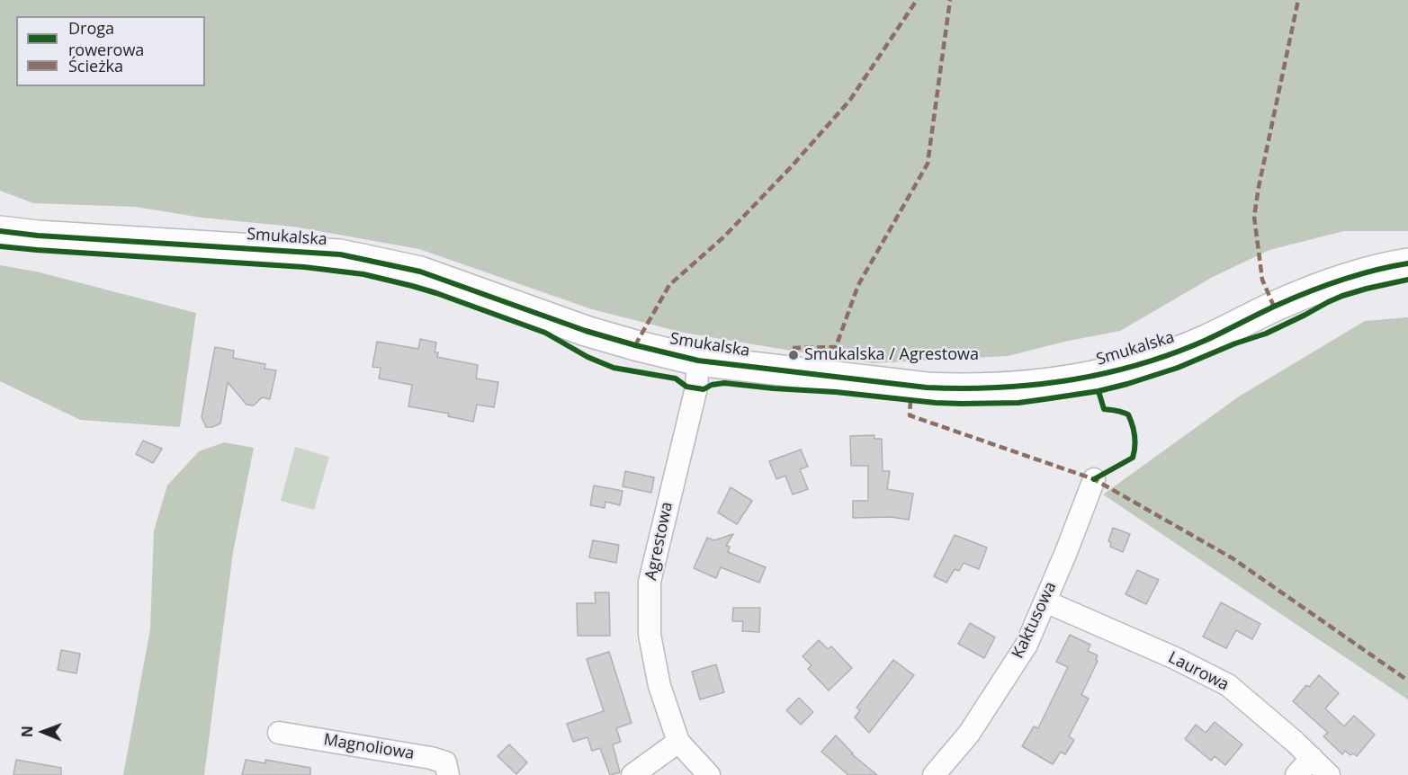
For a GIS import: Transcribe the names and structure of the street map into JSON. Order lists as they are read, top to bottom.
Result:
{
  "streets": {
    "street": [
      "Smukalska",
      "Agrestowa",
      "Kaktusowa",
      "Laurowa",
      "Magnoliowa"
    ]
  },
  "crossings": [
    ["Smukalska", "Agrestowa"],
    ["Kaktusowa", "Laurowa"]
  ],
  "places": ["Smukalska / Agrestowa"],
  "legend": ["Droga rowerowa", "Ścieżka"],
  "north": "left"
}
